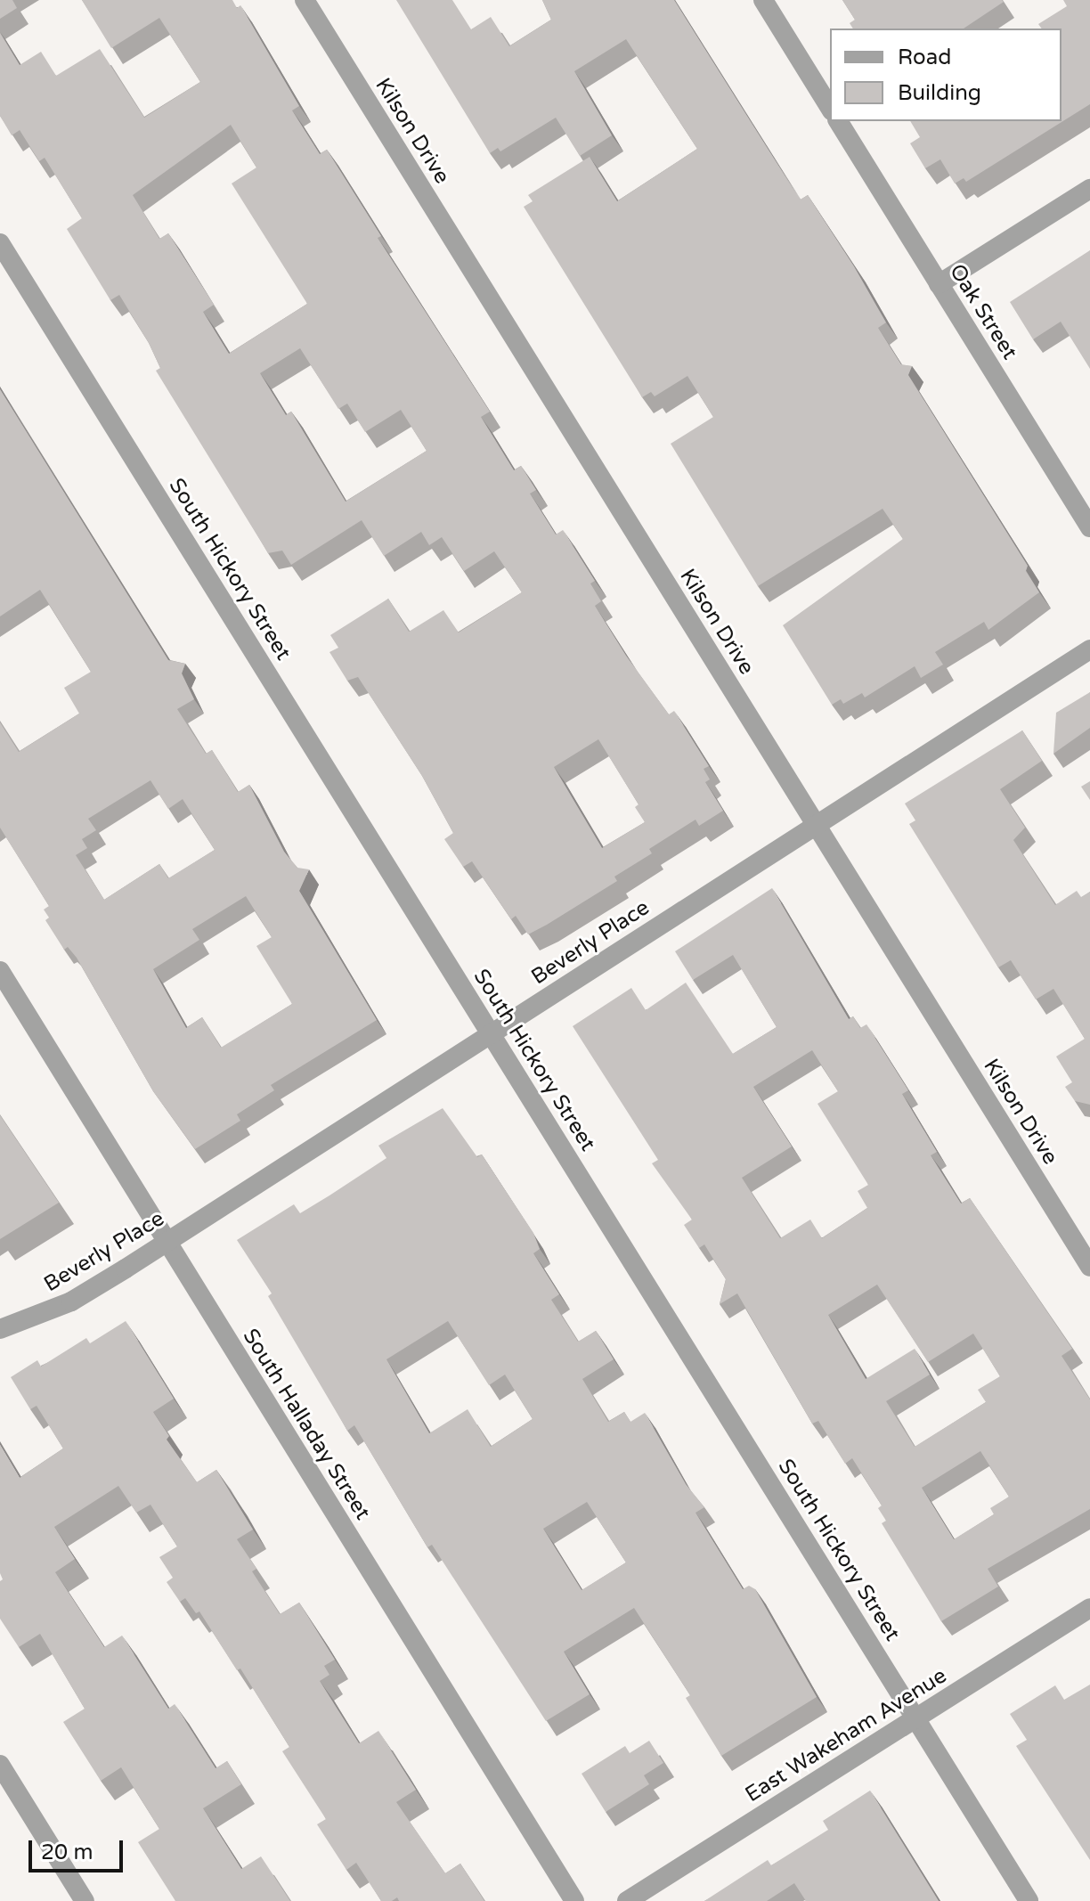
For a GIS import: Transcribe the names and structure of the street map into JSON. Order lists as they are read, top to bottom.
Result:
{
  "streets": {
    "street": [
      "Kilson Drive",
      "Oak Street",
      "South Hickory Street",
      "Beverly Place",
      "South Halladay Street",
      "East Wakeham Avenue"
    ]
  },
  "crossings": [
    ["Kilson Drive", "Beverly Place"],
    ["South Hickory Street", "Beverly Place"],
    ["South Hickory Street", "East Wakeham Avenue"],
    ["Beverly Place", "South Halladay Street"]
  ],
  "legend": ["Road", "Building"],
  "scale_bar": "20 m"
}
